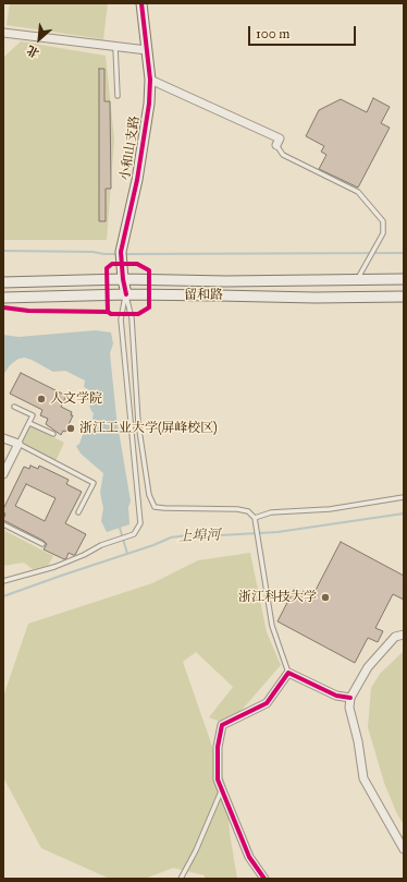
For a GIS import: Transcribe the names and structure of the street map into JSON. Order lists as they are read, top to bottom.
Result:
{
  "streets": {
    "main road": ["小和山支路", "留和路"]
  },
  "crossings": [
    ["小和山支路", "留和路"]
  ],
  "water": ["上埠河"],
  "places": ["人文学院", "浙江工业大学(屏峰校区)", "浙江科技大学"],
  "scale_bar": "100 m",
  "north": "bottom left"
}
